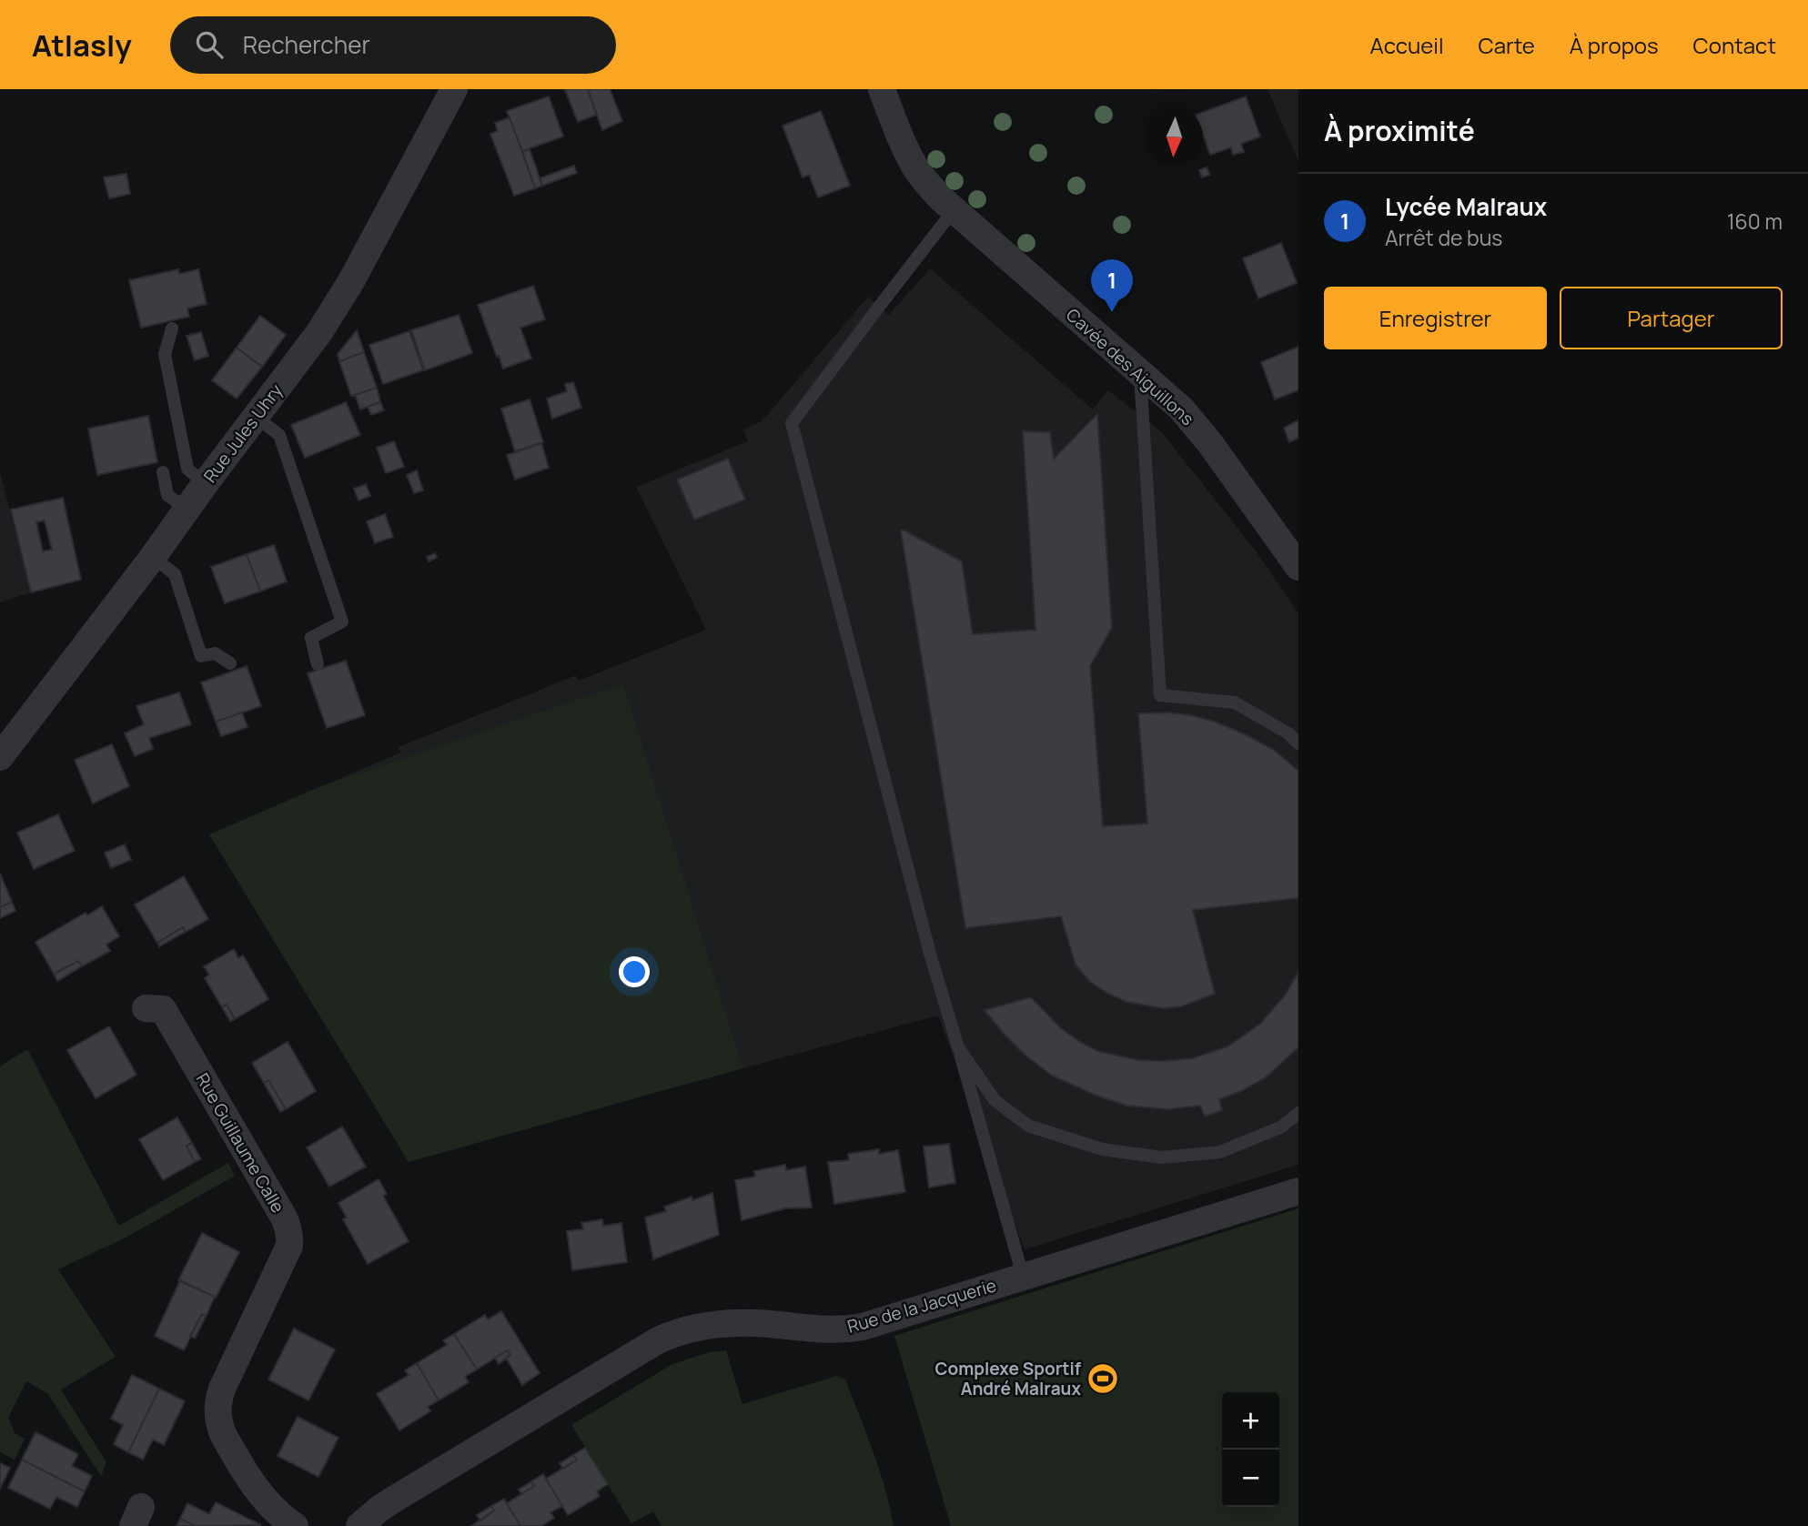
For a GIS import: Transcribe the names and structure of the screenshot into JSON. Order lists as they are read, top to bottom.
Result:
{
  "streets": {
    "street": [
      "Cavée des Aiguillons",
      "Rue Jules Uhry",
      "Rue Guillaume Calle",
      "Rue de la Jacquerie"
    ]
  },
  "places": {
    "sports": ["Complexe Sportif André Malraux"]
  },
  "north": "bottom",
  "page": {
    "header": "Atlasly",
    "search": "Rechercher",
    "nav": [
      "Accueil",
      "Carte",
      "À propos",
      "Contact"
    ],
    "heading": "À proximité",
    "list": [
      {
        "mark": "1",
        "name": "Lycée Malraux",
        "note": "Arrêt de bus",
        "value": "160 m"
      }
    ],
    "pins": "1",
    "buttons": ["Enregistrer", "Partager"],
    "map_buttons": ["+", "−"]
  }
}
